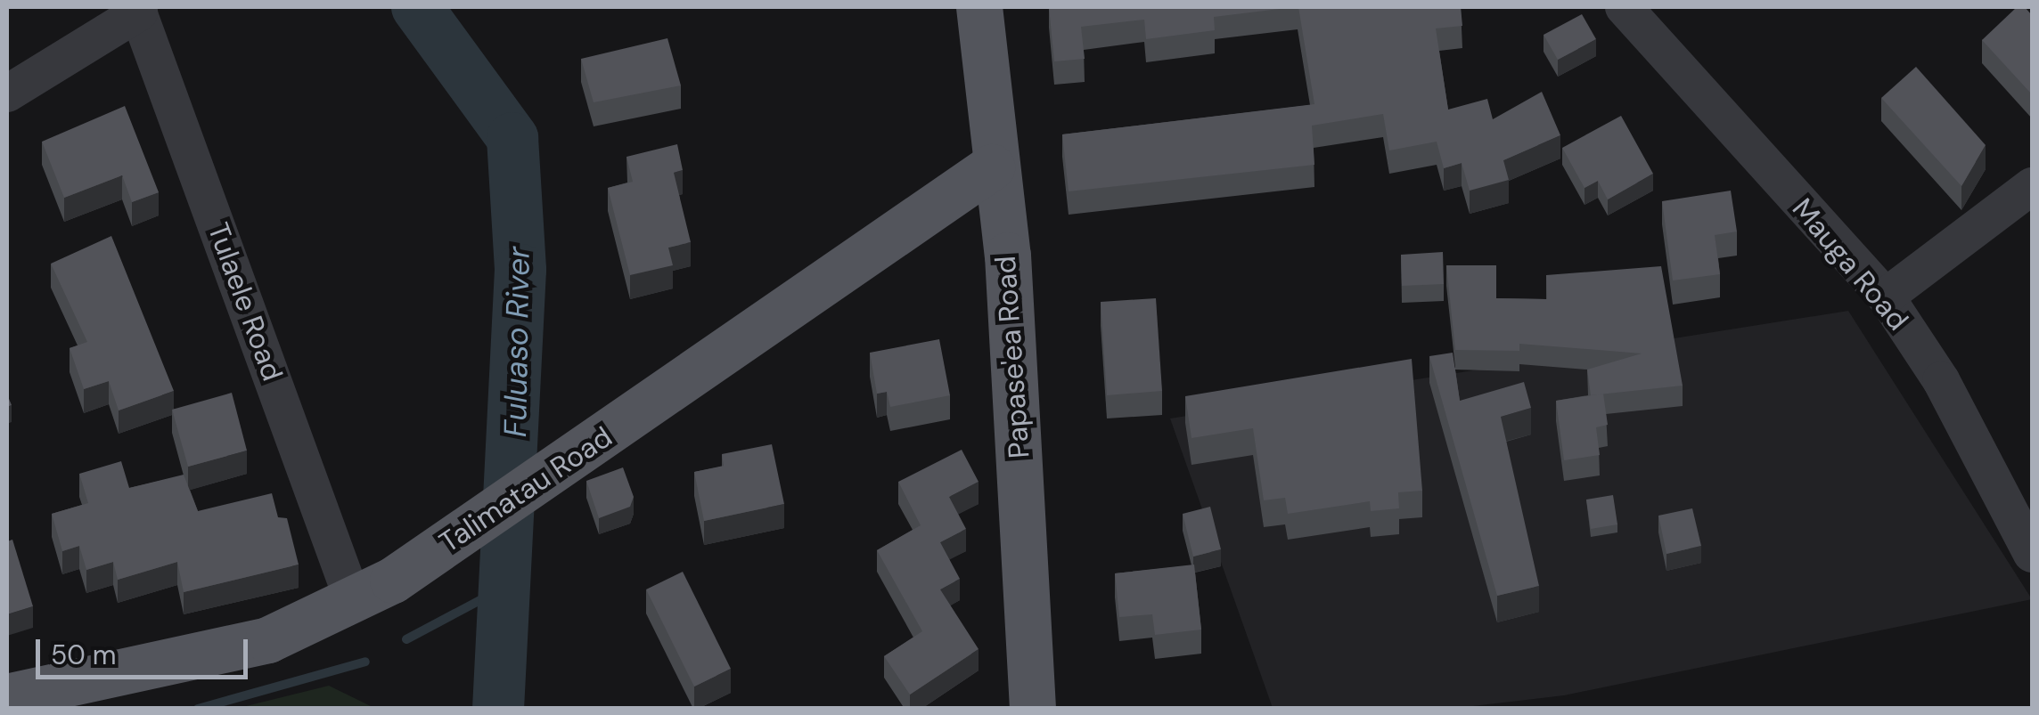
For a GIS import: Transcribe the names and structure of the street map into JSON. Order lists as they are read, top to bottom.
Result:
{
  "streets": {
    "main road": ["Papase'ea Road", "Talimatau Road"],
    "street": ["Mauga Road", "Tulaele Road"]
  },
  "crossings": [
    ["Tulaele Road", "Talimatau Road"],
    ["Papase'ea Road", "Talimatau Road"]
  ],
  "water": ["Fuluaso River"],
  "scale_bar": "50 m"
}
